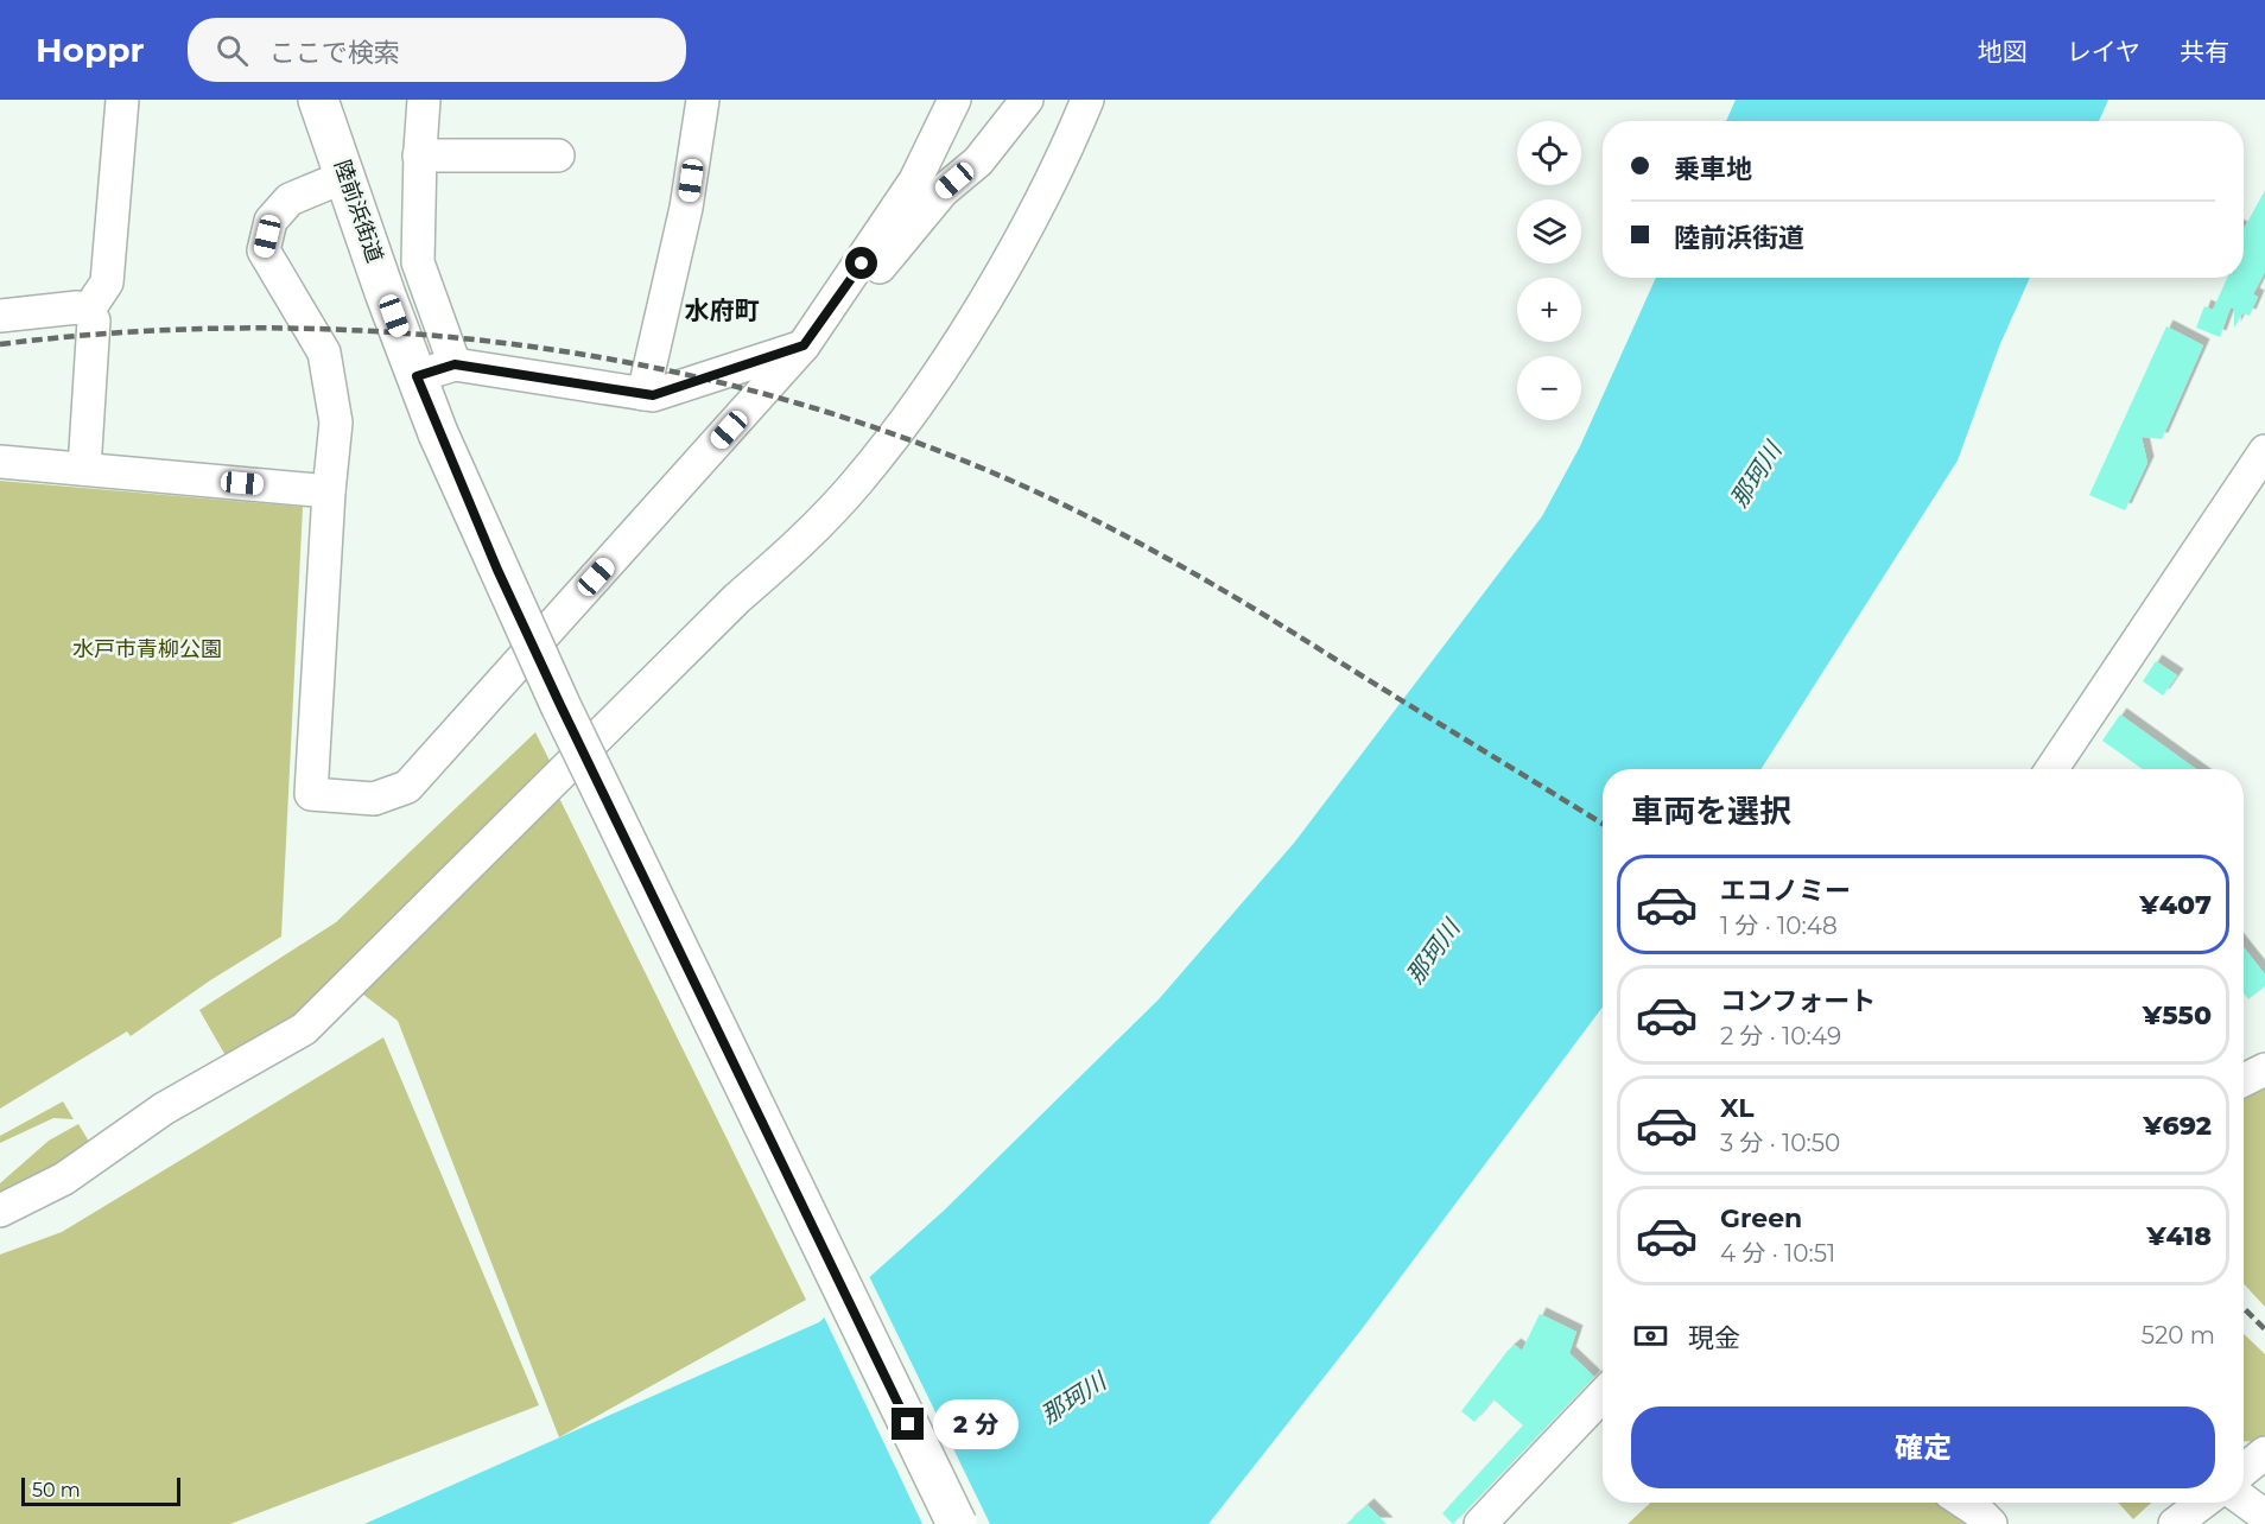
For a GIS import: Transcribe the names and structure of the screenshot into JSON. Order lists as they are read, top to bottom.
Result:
{
  "streets": {
    "main road": ["陸前浜街道"]
  },
  "districts": ["水府町"],
  "water": ["那珂川"],
  "parks": ["水戸市青柳公園"],
  "scale_bar": "50 m",
  "page": {
    "header": "Hoppr",
    "search": "ここで検索",
    "nav": ["地図", "レイヤ", "共有"],
    "map_buttons": ["+", "−"],
    "banner": ["乗車地", "陸前浜街道"],
    "heading": "車両を選択",
    "list": [
      {
        "name": "エコノミー",
        "note": "1 分 · 10:48",
        "value": "¥407"
      },
      {
        "name": "コンフォート",
        "note": "2 分 · 10:49",
        "value": "¥550"
      },
      {
        "name": "XL",
        "note": "3 分 · 10:50",
        "value": "¥692"
      },
      {
        "name": "Green",
        "note": "4 分 · 10:51",
        "value": "¥418"
      }
    ],
    "pay": ["現金", "520 m"],
    "buttons": "確定",
    "bubble": "2 分",
    "scale": "50 m"
  }
}
